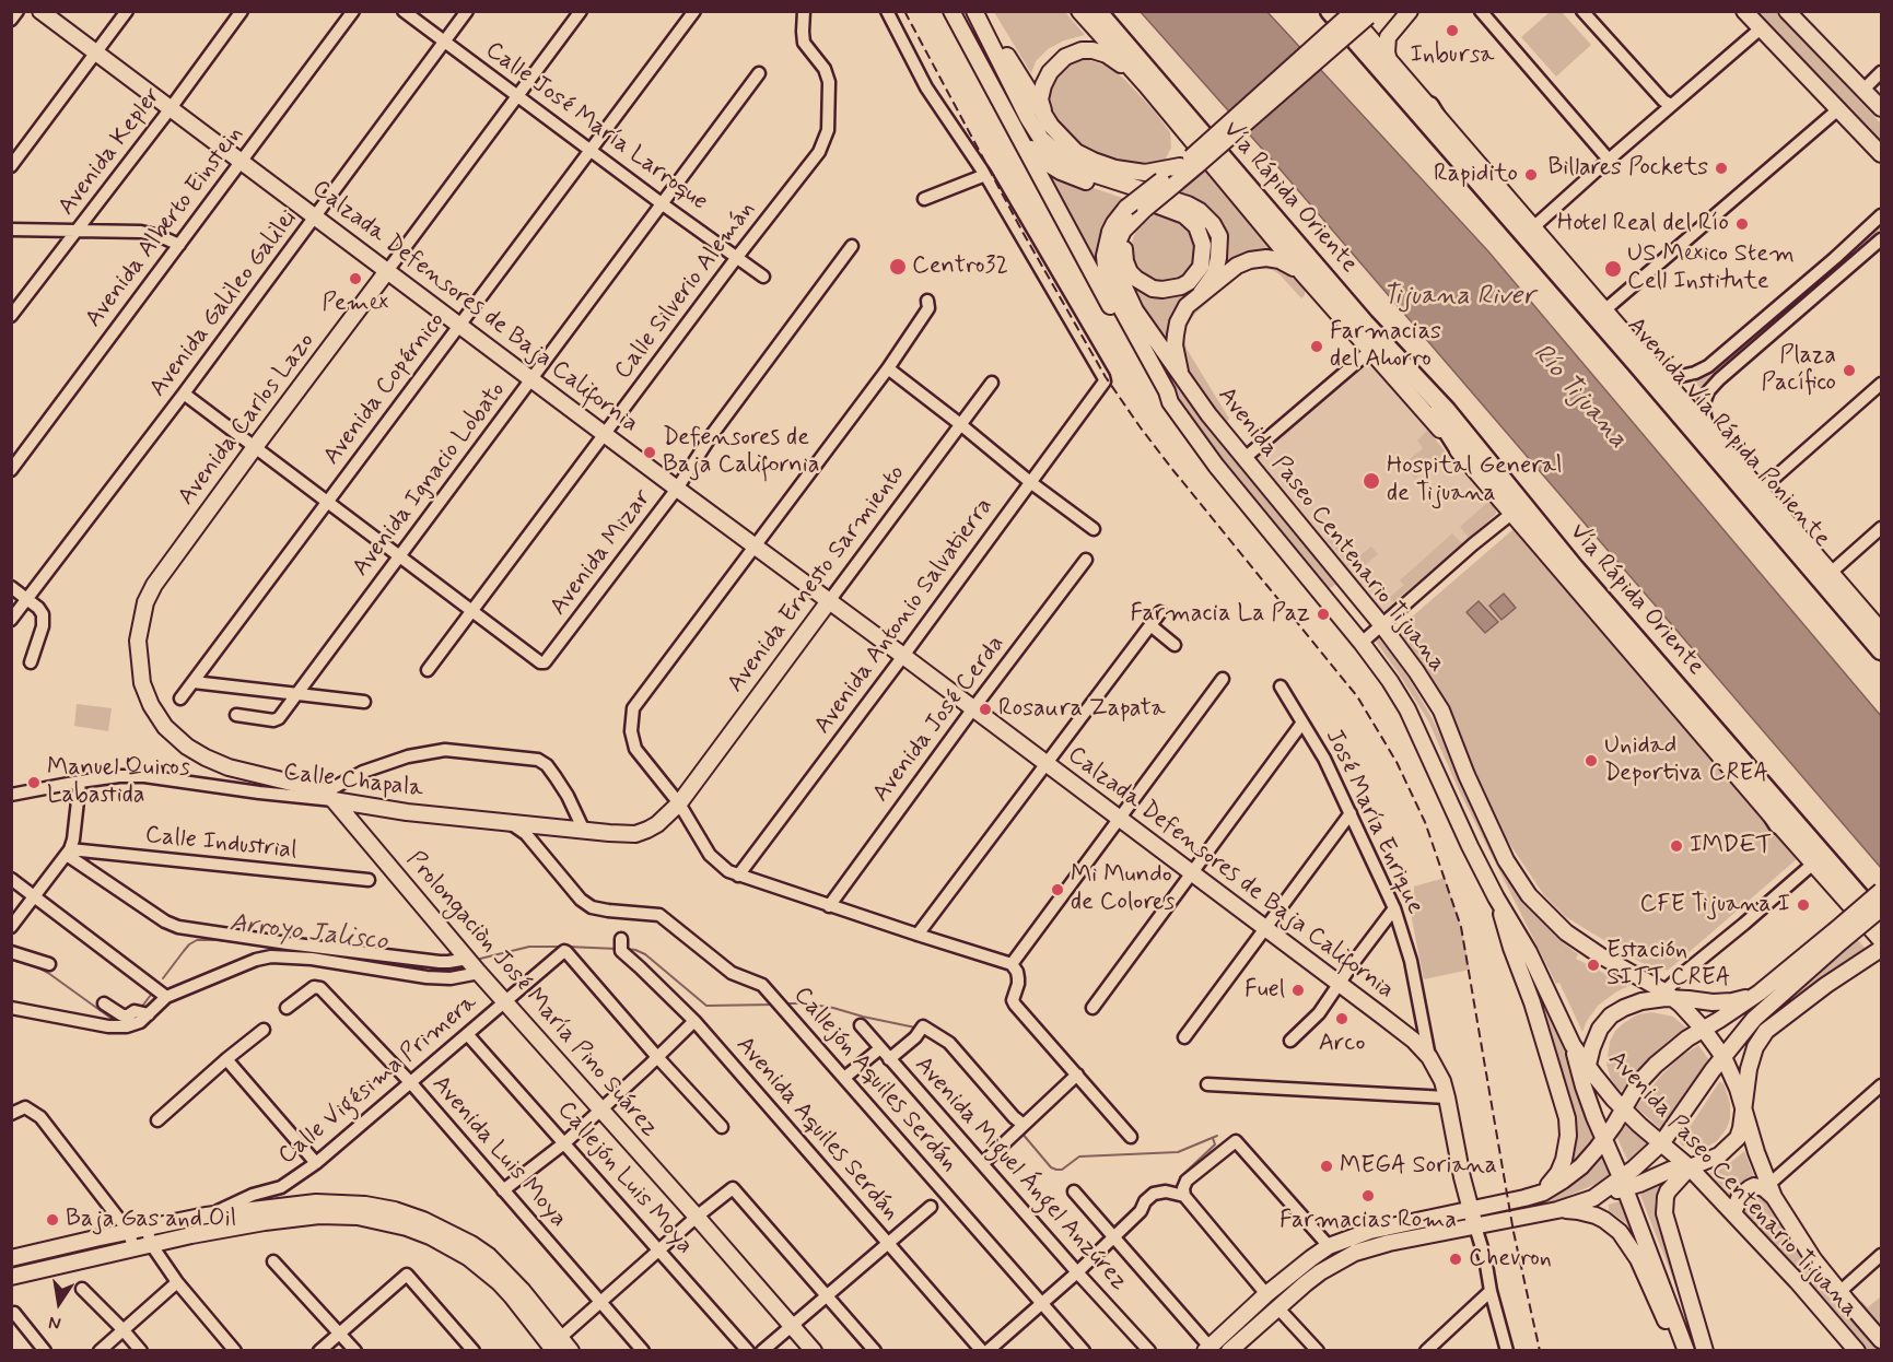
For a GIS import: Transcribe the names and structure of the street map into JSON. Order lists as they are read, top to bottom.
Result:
{
  "streets": {
    "highway": ["Vía Rápida Oriente", "Avenida Vía Rápida Poniente"],
    "main road": [
      "Calzada Defensores de Baja California",
      "Avenida Carlos Lazo",
      "Avenida Paseo Centenario Tijuana",
      "Avenida Ernesto Sarmiento",
      "Calle Chapala",
      "Prolongaciòn José María Pino Suárez"
    ],
    "street": [
      "Calle José María Larroque",
      "Avenida Kepler",
      "Avenida Alberto Einstein",
      "Calle Silverio Alemán",
      "Avenida Galileo Galilei",
      "Avenida Copérnico",
      "Avenida Ignacio Lobato",
      "Avenida Mizar",
      "Avenida Antonio Salvatierra",
      "Avenida José Cerda",
      "José María Enrique",
      "Calle Industrial",
      "Calle Vigésima Primera",
      "Callejón Aquiles Serdán",
      "Avenida Aquiles Serdán",
      "Avenida Luis Moya",
      "Avenida Miguel Ángel Anzúrez",
      "Callejón Luis Moya"
    ]
  },
  "crossings": [
    ["Calle José María Larroque", "Calle Silverio Alemán"],
    ["Calle José María Larroque", "Avenida Galileo Galilei"],
    ["Calle José María Larroque", "Avenida Copérnico"],
    ["Calle José María Larroque", "Avenida Carlos Lazo"],
    ["Calle José María Larroque", "Avenida Ignacio Lobato"],
    ["Avenida Kepler", "Calzada Defensores de Baja California"],
    ["Avenida Alberto Einstein", "Calzada Defensores de Baja California"],
    ["Calle Silverio Alemán", "Calzada Defensores de Baja California"],
    ["Calle Silverio Alemán", "Avenida Mizar"],
    ["Avenida Galileo Galilei", "Calzada Defensores de Baja California"],
    ["Calzada Defensores de Baja California", "Avenida Copérnico"],
    ["Calzada Defensores de Baja California", "Avenida Carlos Lazo"],
    ["Calzada Defensores de Baja California", "Avenida Ignacio Lobato"],
    ["Calzada Defensores de Baja California", "Avenida Mizar"],
    ["Calzada Defensores de Baja California", "Avenida Ernesto Sarmiento"],
    ["Calzada Defensores de Baja California", "Avenida Antonio Salvatierra"],
    ["Calzada Defensores de Baja California", "Avenida José Cerda"],
    ["Calzada Defensores de Baja California", "José María Enrique"],
    ["Avenida Carlos Lazo", "Calle Chapala"],
    ["Avenida Carlos Lazo", "Prolongaciòn José María Pino Suárez"],
    ["Avenida Ernesto Sarmiento", "Calle Chapala"],
    ["Calle Chapala", "Prolongaciòn José María Pino Suárez"],
    ["Calle Chapala", "Callejón Aquiles Serdán"],
    ["Prolongaciòn José María Pino Suárez", "Calle Vigésima Primera"],
    ["Calle Vigésima Primera", "Avenida Luis Moya"],
    ["Calle Vigésima Primera", "Callejón Luis Moya"]
  ],
  "water": ["Tijuana River", "Río Tijuana", "Arroyo Jalisco"],
  "places": [
    "Inbursa",
    "Billares Pockets",
    "Rapidito",
    "Hotel Real del Río",
    "Centro32",
    "US Mexico Stem Cell Institute",
    "Pemex",
    "Farmacias del Ahorro",
    "Plaza Pacífico",
    "Defensores de Baja California",
    "Hospital General de Tijuana",
    "Farmacia La Paz",
    "Rosaura Zapata",
    "Unidad Deportiva CREA",
    "Manuel Quiros Labastida",
    "IMDET",
    "Mi Mundo de Colores",
    "CFE Tijuana I",
    "Estación SITT CREA",
    "Fuel",
    "Arco",
    "MEGA Soriana",
    "Farmacias Roma",
    "Baja Gas and Oil",
    "Chevron"
  ],
  "north": "bottom"
}
